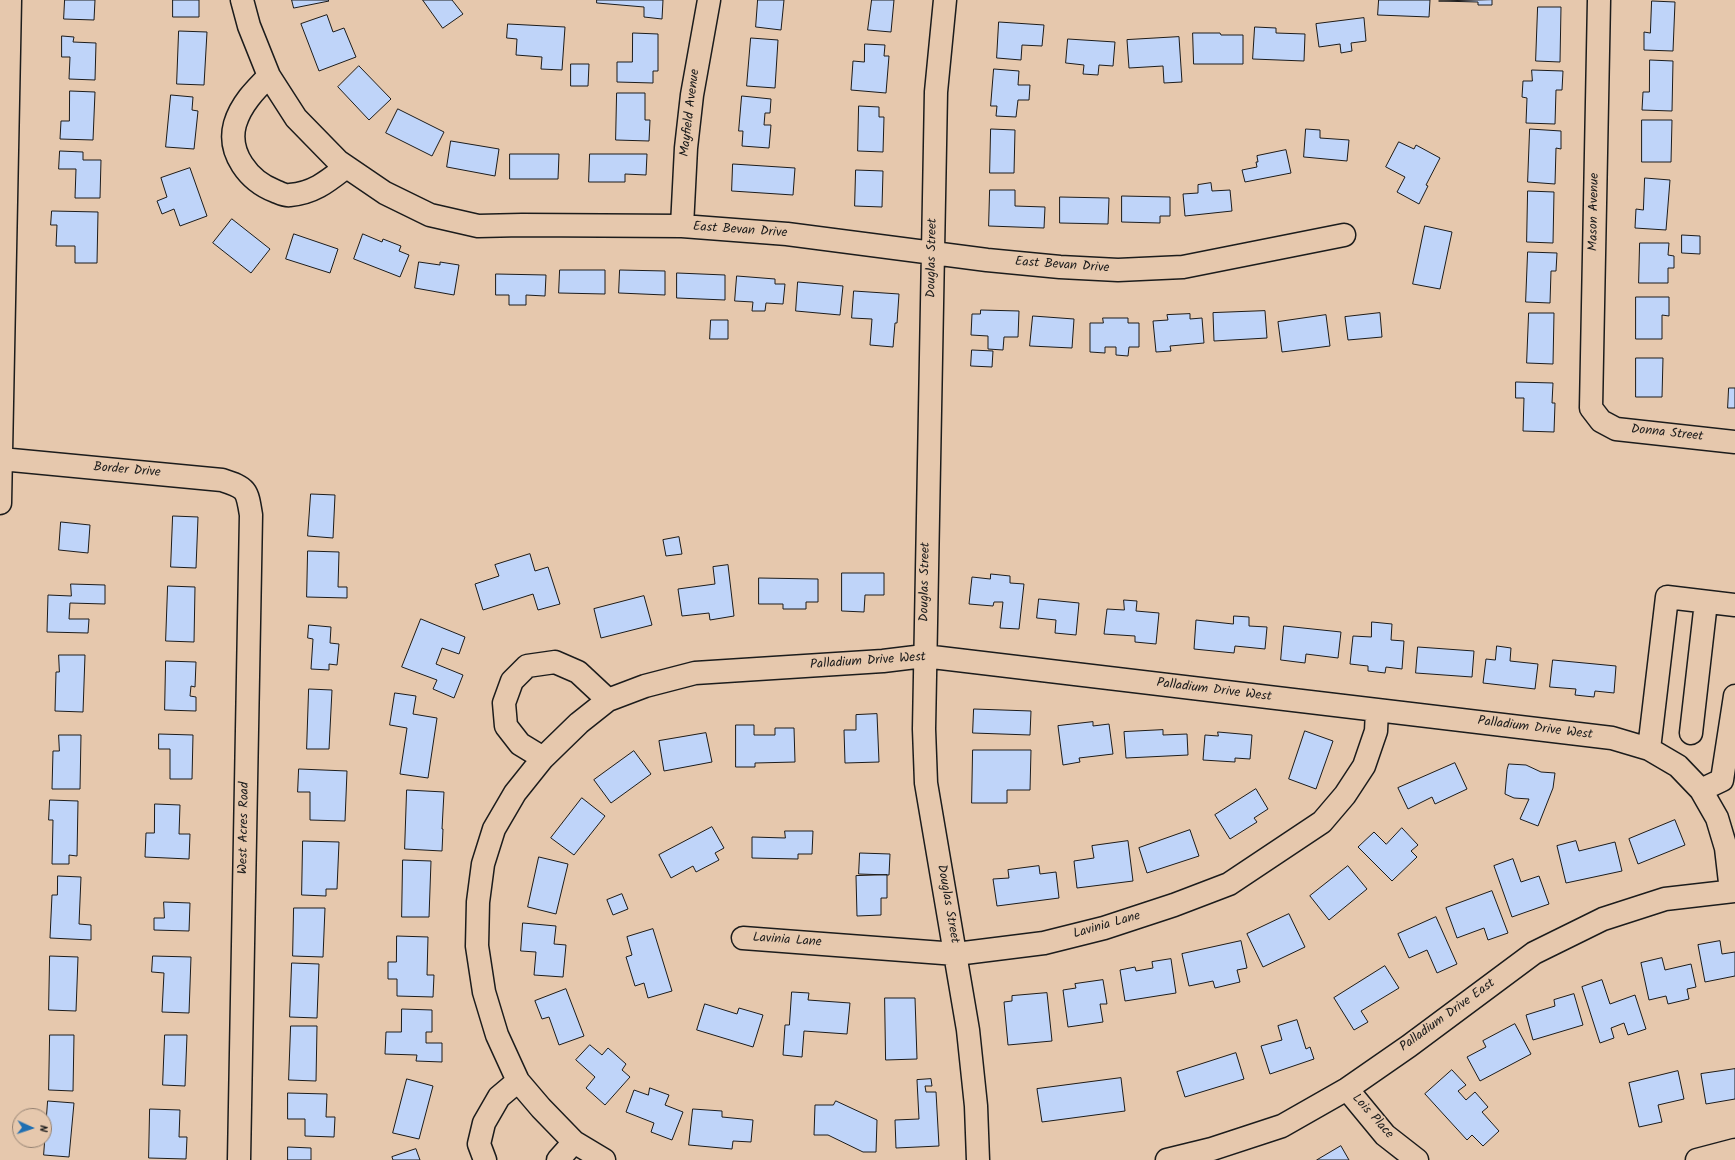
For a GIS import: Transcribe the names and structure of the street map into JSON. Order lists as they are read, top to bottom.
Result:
{
  "streets": {
    "street": [
      "Mayfield Avenue",
      "Mason Avenue",
      "East Bevan Drive",
      "Douglas Street",
      "Donna Street",
      "Border Drive",
      "Palladium Drive West",
      "West Acres Road",
      "Lavinia Lane",
      "Palladium Drive East",
      "Lois Place"
    ]
  },
  "crossings": [
    ["Mayfield Avenue", "East Bevan Drive"],
    ["Mason Avenue", "Donna Street"],
    ["East Bevan Drive", "Douglas Street"],
    ["Douglas Street", "Palladium Drive West"],
    ["Douglas Street", "Lavinia Lane"],
    ["Border Drive", "West Acres Road"],
    ["Palladium Drive West", "Lavinia Lane"],
    ["Palladium Drive West", "Palladium Drive East"],
    ["Palladium Drive East", "Lois Place"]
  ],
  "north": "right"
}
